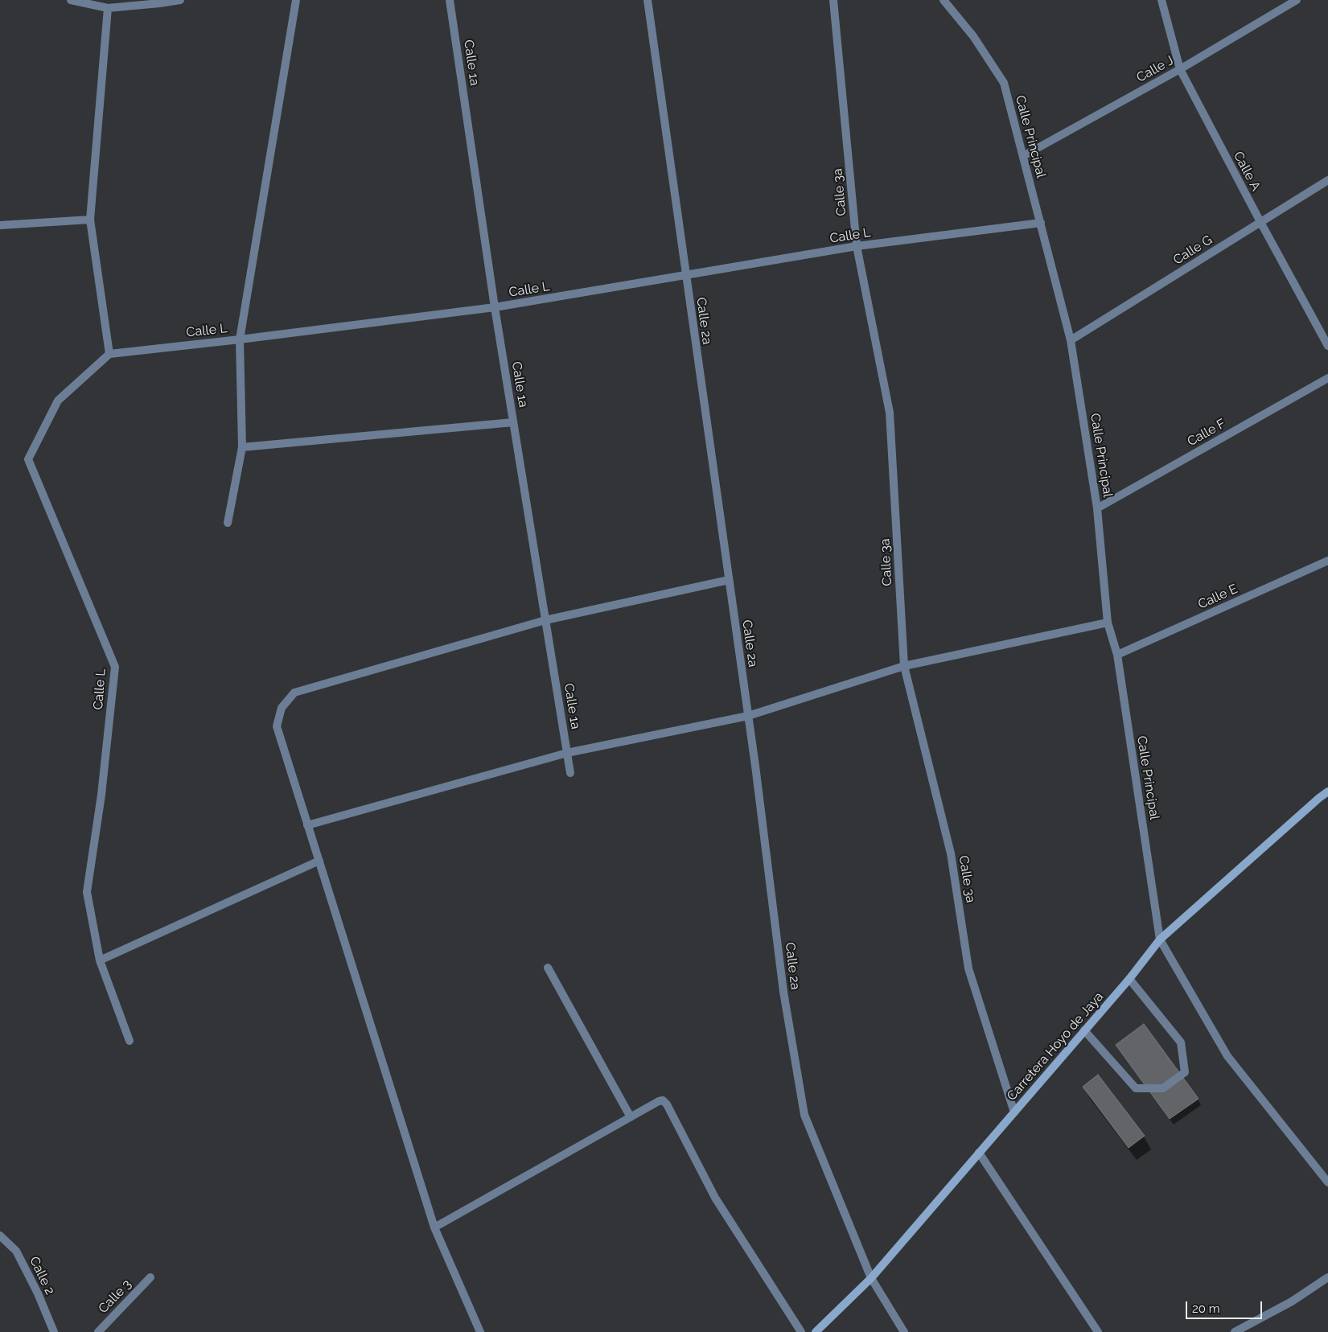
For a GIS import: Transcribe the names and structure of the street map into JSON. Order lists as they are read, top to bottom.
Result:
{
  "streets": {
    "street": [
      "Calle 1a",
      "Calle J",
      "Calle Principal",
      "Calle A",
      "Calle 3a",
      "Calle L",
      "Calle G",
      "Calle 2a",
      "Calle F",
      "Calle E",
      "Carretera Hoyo de Jaya",
      "Calle 2",
      "Calle 3"
    ]
  },
  "crossings": [
    ["Calle 1a", "Calle L"],
    ["Calle J", "Calle Principal"],
    ["Calle J", "Calle A"],
    ["Calle Principal", "Calle L"],
    ["Calle Principal", "Calle G"],
    ["Calle Principal", "Calle F"],
    ["Calle Principal", "Calle E"],
    ["Calle Principal", "Carretera Hoyo de Jaya"],
    ["Calle A", "Calle G"],
    ["Calle 3a", "Calle L"],
    ["Calle 3a", "Carretera Hoyo de Jaya"],
    ["Calle L", "Calle 2a"],
    ["Calle 2a", "Carretera Hoyo de Jaya"]
  ],
  "scale_bar": "20 m"
}
